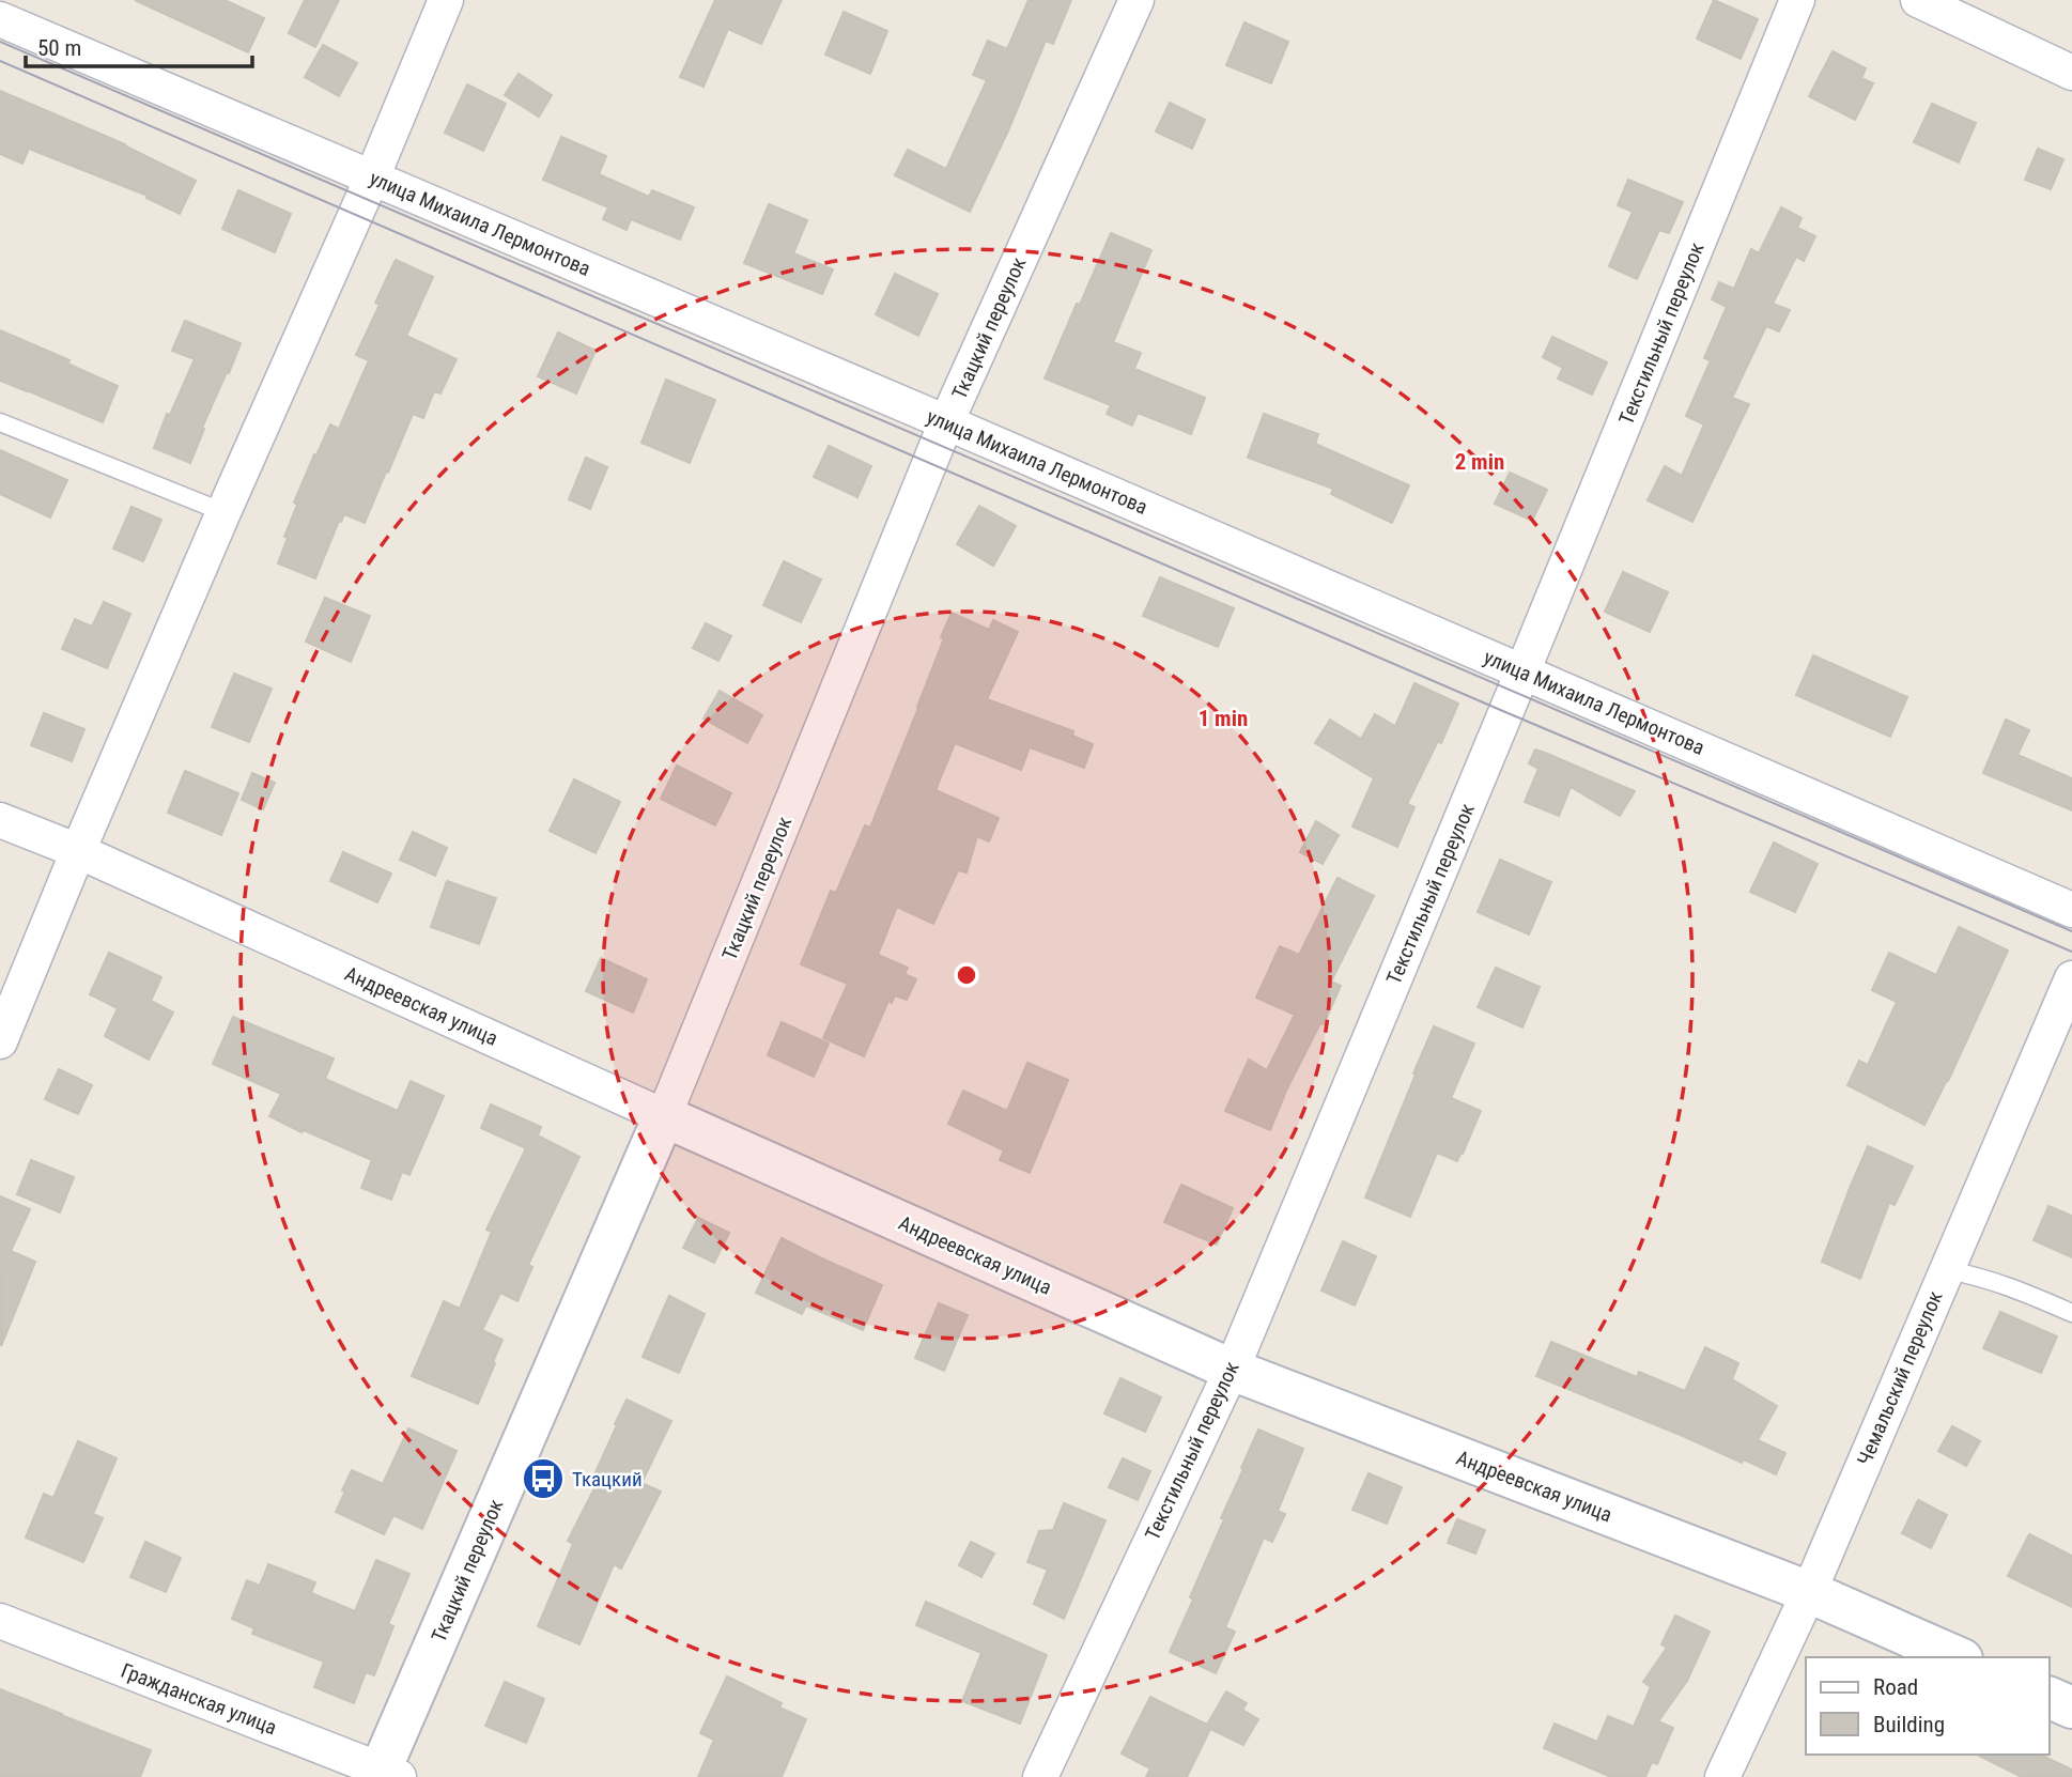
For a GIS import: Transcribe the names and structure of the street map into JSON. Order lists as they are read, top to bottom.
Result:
{
  "streets": {
    "street": [
      "улица Михаила Лермонтова",
      "Ткацкий переулок",
      "Текстильный переулок",
      "Андреевская улица",
      "Чемальский переулок",
      "Гражданская улица"
    ]
  },
  "crossings": [
    ["улица Михаила Лермонтова", "Ткацкий переулок"],
    ["улица Михаила Лермонтова", "Текстильный переулок"],
    ["Ткацкий переулок", "Андреевская улица"],
    ["Ткацкий переулок", "Гражданская улица"],
    ["Текстильный переулок", "Андреевская улица"],
    ["Андреевская улица", "Чемальский переулок"]
  ],
  "places": {
    "bus stop": ["Ткацкий"]
  },
  "legend": ["Road", "Building"],
  "scale_bar": "50 m",
  "rings": ["2 min", "1 min"]
}
